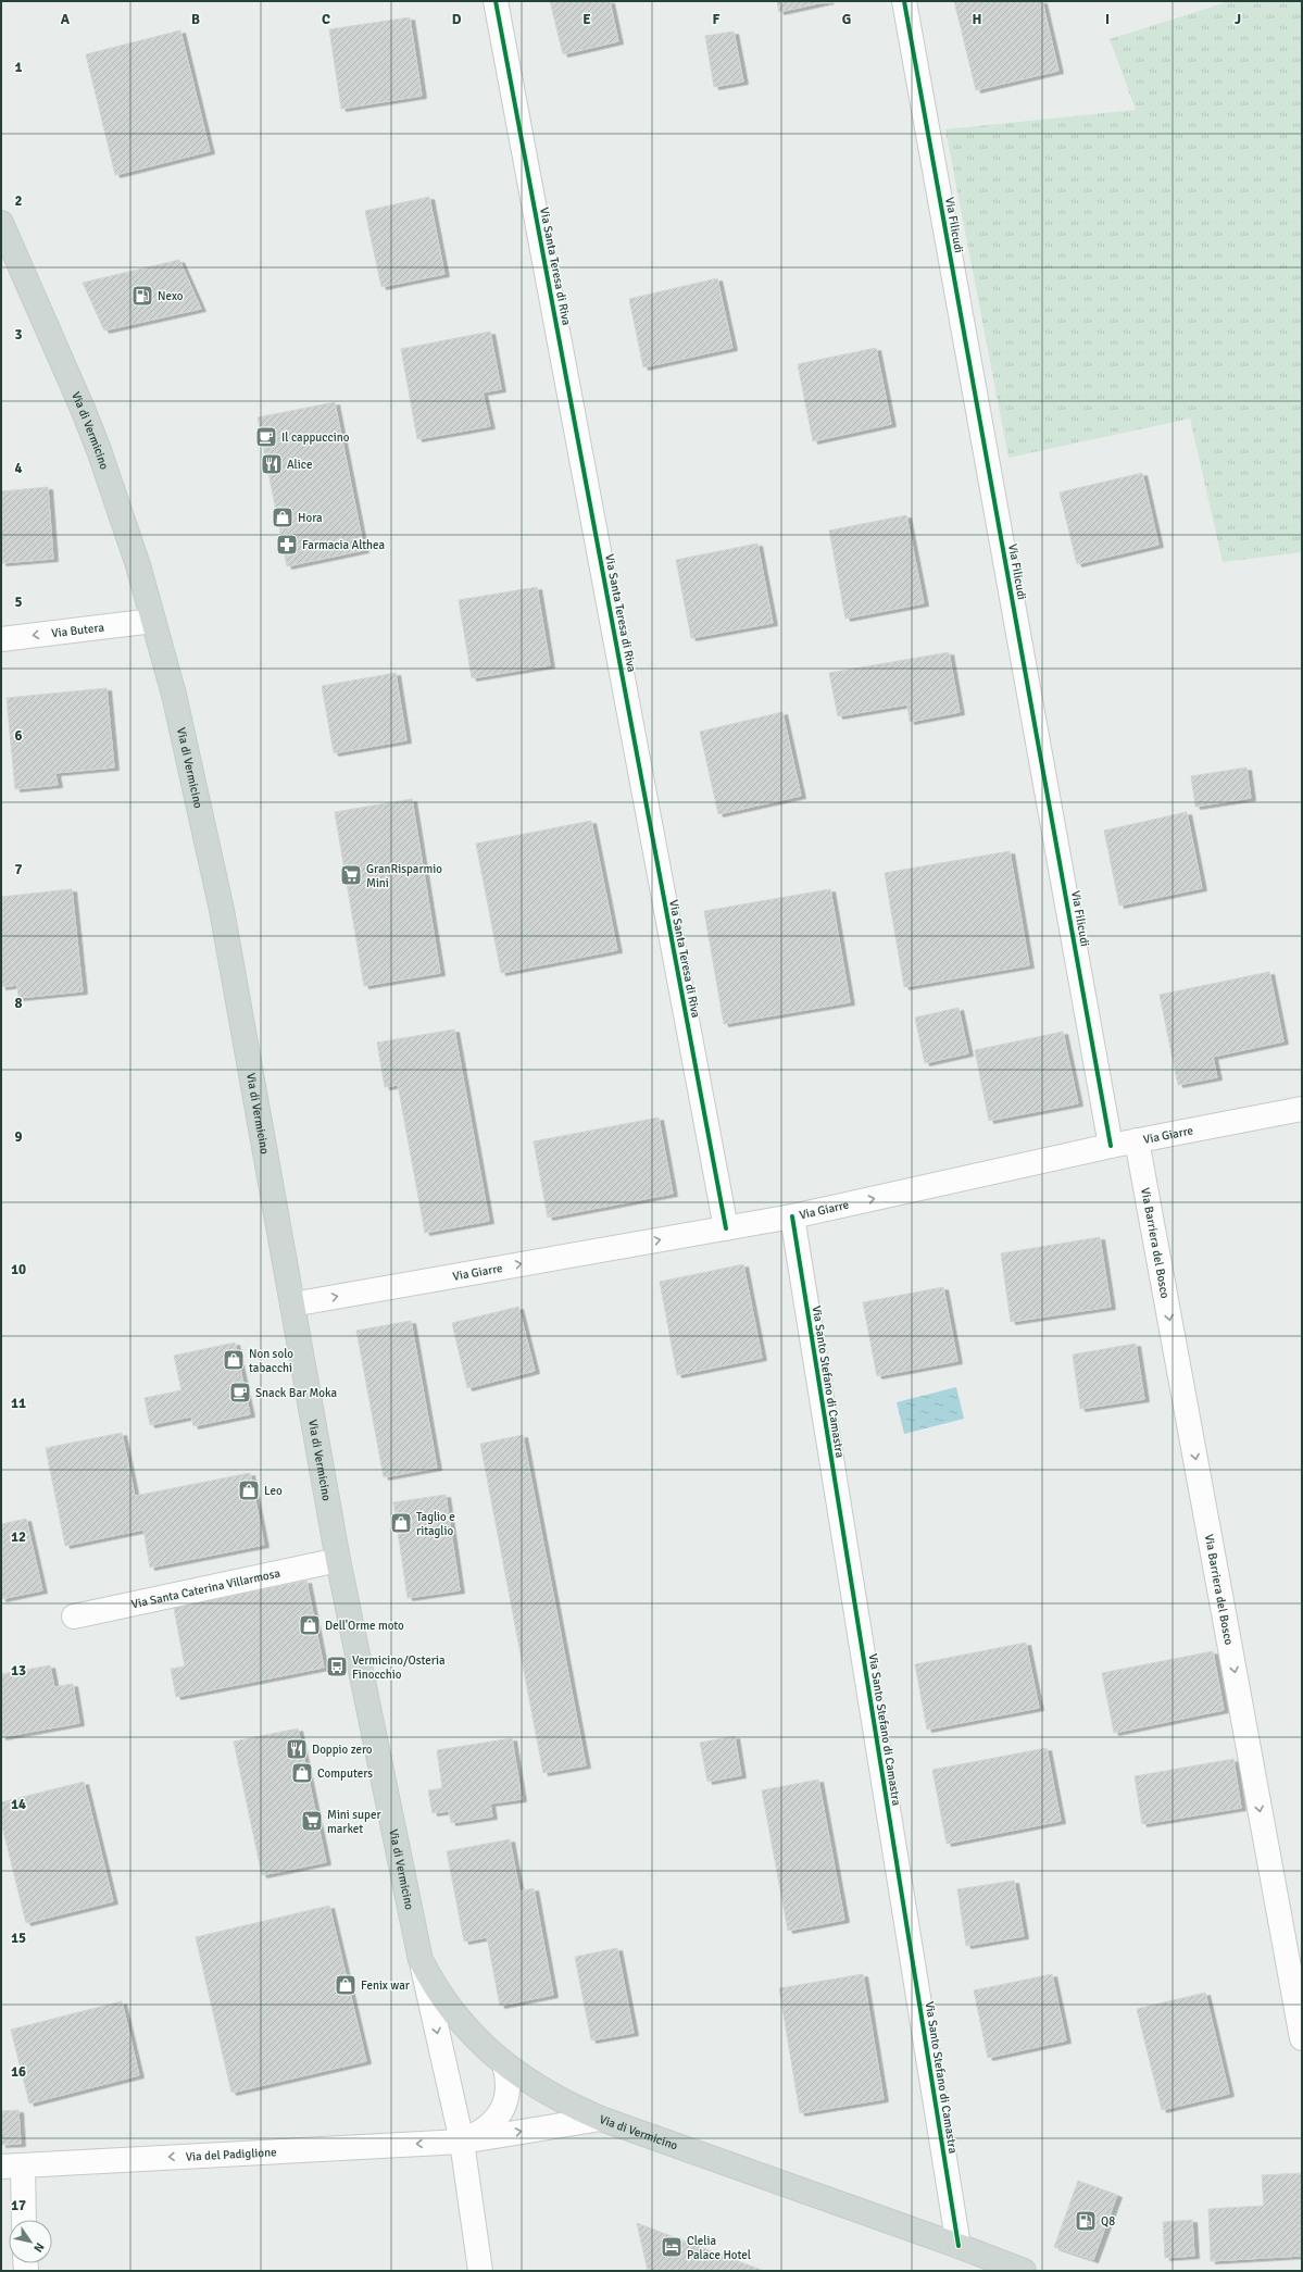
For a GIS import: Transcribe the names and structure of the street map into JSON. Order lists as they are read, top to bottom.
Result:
{
  "streets": {
    "main road": ["Via di Vermicino"],
    "street": [
      "Via Filicudi",
      "Via Santa Teresa di Riva",
      "Via Butera",
      "Via Giarre",
      "Via Barriera del Bosco",
      "Via Santo Stefano di Camastra",
      "Via Santa Caterina Villarmosa",
      "Via del Padiglione"
    ]
  },
  "crossings": [
    ["Via Filicudi", "Via Giarre"],
    ["Via Santa Teresa di Riva", "Via Giarre"],
    ["Via di Vermicino", "Via Butera"],
    ["Via di Vermicino", "Via Giarre"],
    ["Via di Vermicino", "Via Santo Stefano di Camastra"],
    ["Via di Vermicino", "Via Santa Caterina Villarmosa"],
    ["Via di Vermicino", "Via del Padiglione"],
    ["Via Giarre", "Via Barriera del Bosco"],
    ["Via Giarre", "Via Santo Stefano di Camastra"]
  ],
  "one_way": ["Via Butera", "Via Giarre", "Via Barriera del Bosco"],
  "places": {
    "fuel station": ["Nexo", "Q8"],
    "cafe": ["Il cappuccino", "Snack Bar Moka"],
    "restaurant": ["Alice", "Doppio zero"],
    "shop": [
      "Hora",
      "Non solo tabacchi",
      "Leo",
      "Taglio e ritaglio",
      "Dell'Orme moto",
      "Computers",
      "Fenix war"
    ],
    "pharmacy": ["Farmacia Althea"],
    "supermarket": ["GranRisparmio Mini", "Mini super market"],
    "bus stop": ["Vermicino/Osteria Finocchio"],
    "hotel": ["Clelia Palace Hotel"]
  },
  "north": "bottom right",
  "grid": {
    "columns": [
      "A",
      "B",
      "C",
      "D",
      "E",
      "F",
      "G",
      "H",
      "I",
      "J"
    ],
    "rows": [
      "1",
      "2",
      "3",
      "4",
      "5",
      "6",
      "7",
      "8",
      "9",
      "10",
      "11",
      "12",
      "13",
      "14",
      "15",
      "16",
      "17"
    ]
  }
}
